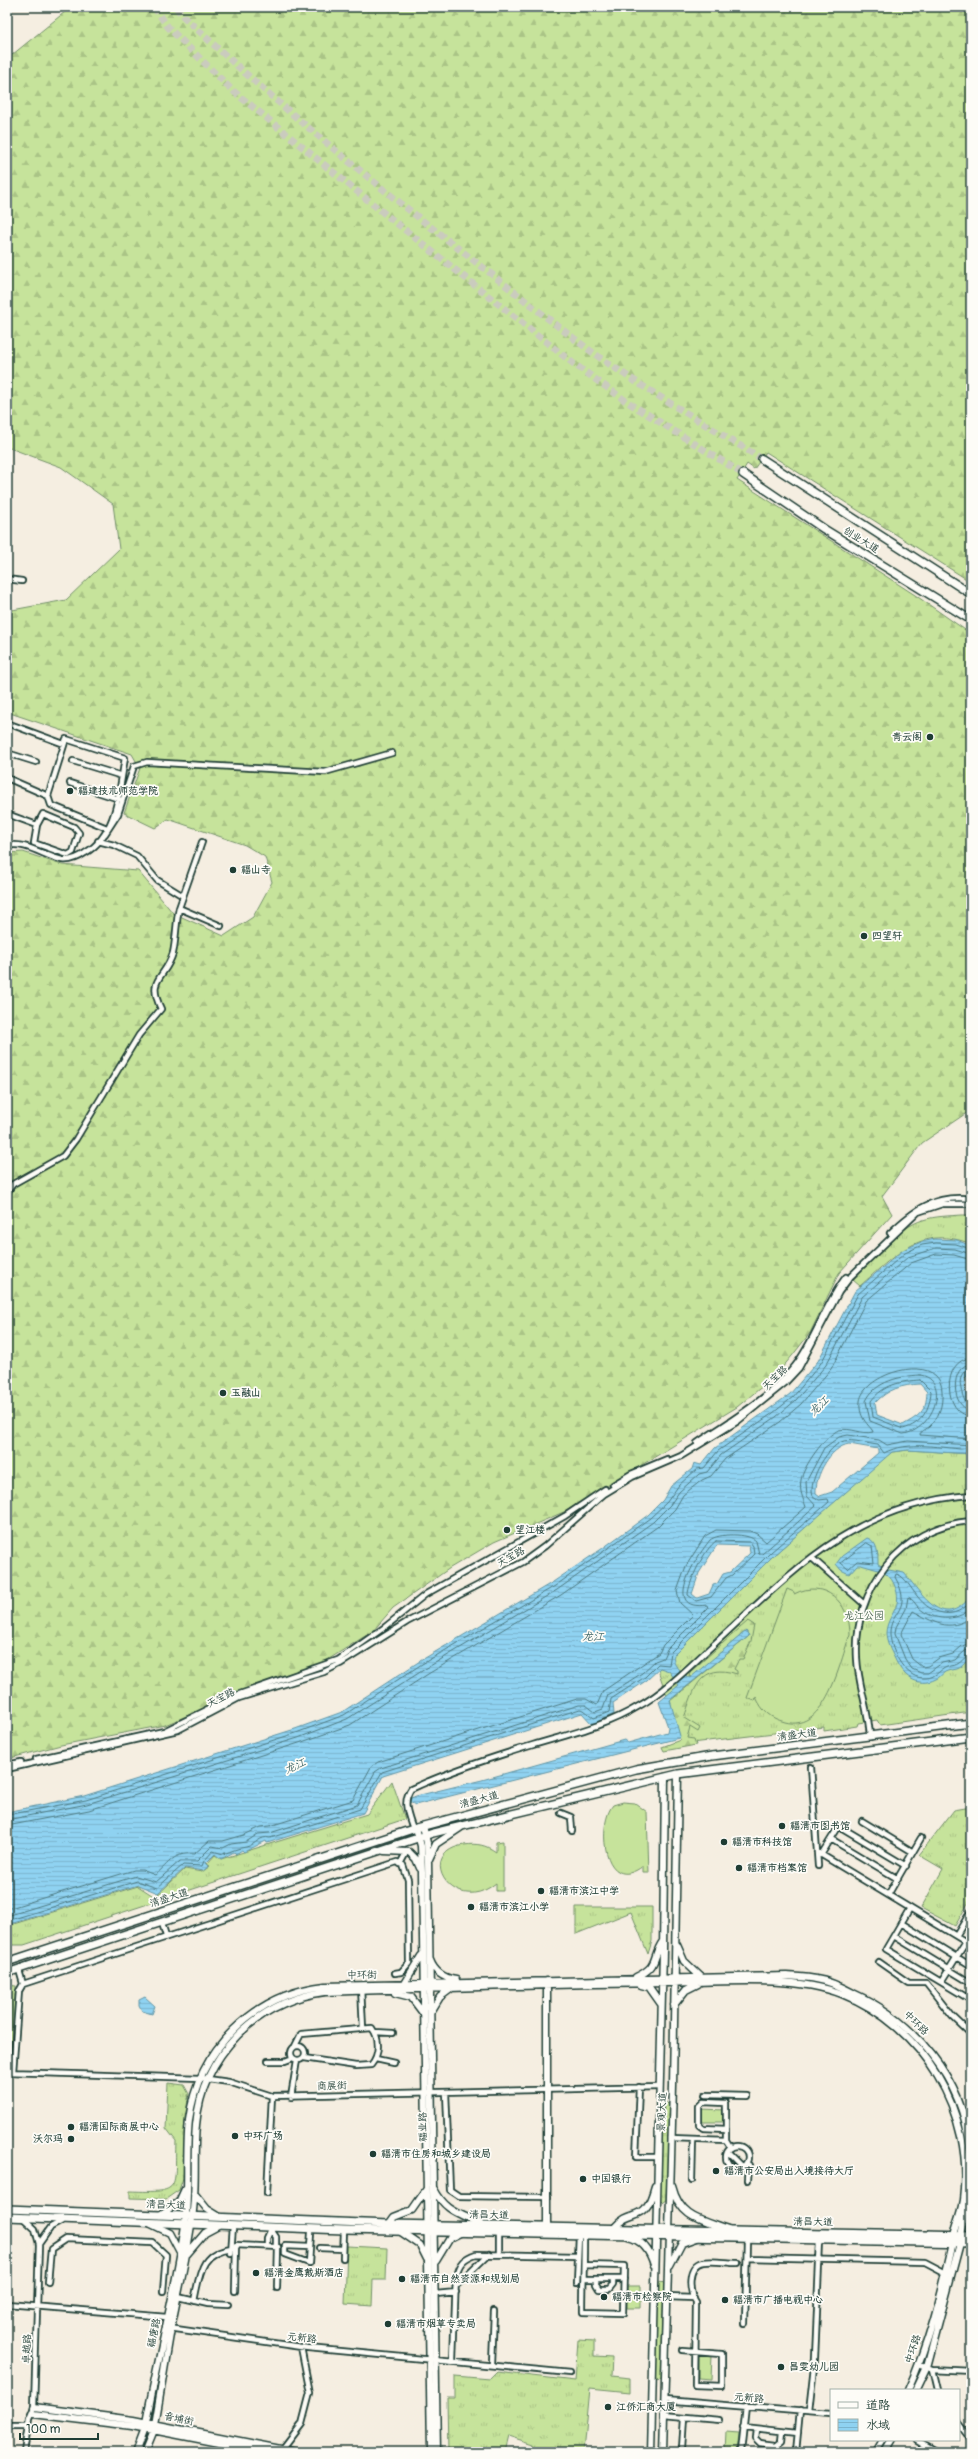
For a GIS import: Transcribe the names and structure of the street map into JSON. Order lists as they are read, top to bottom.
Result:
{
  "streets": {
    "main road": ["创业大道", "清盛大道", "清昌大道"],
    "street": [
      "天宝路",
      "中环街",
      "中环路",
      "商展街",
      "景观大道",
      "福业路",
      "福唐路",
      "元新路",
      "卓越路",
      "音埔街"
    ]
  },
  "crossings": [
    ["清盛大道", "福业路"],
    ["中环街", "中环路"],
    ["中环街", "商展街"],
    ["中环街", "景观大道"],
    ["中环街", "福业路"],
    ["中环街", "清昌大道"],
    ["中环街", "福唐路"],
    ["中环路", "清昌大道"],
    ["商展街", "景观大道"],
    ["商展街", "福业路"],
    ["景观大道", "清昌大道"],
    ["景观大道", "元新路"],
    ["福业路", "清昌大道"],
    ["福业路", "元新路"],
    ["清昌大道", "福唐路"],
    ["福唐路", "元新路"],
    ["福唐路", "音埔街"],
    ["卓越路", "音埔街"]
  ],
  "water": ["龙江"],
  "parks": ["龙江公园"],
  "places": [
    "青云阁",
    "福建技术师范学院",
    "福山寺",
    "四望轩",
    "玉融山",
    "望江楼",
    "福清市图书馆",
    "福清市科技馆",
    "福清市档案馆",
    "福清市滨江中学",
    "福清市滨江小学",
    "福清国际商展中心",
    "中环广场",
    "沃尔玛",
    "福清市住房和城乡建设局",
    "福清市公安局出入境接待大厅",
    "中国银行",
    "福清金鹰戴斯酒店",
    "福清市自然资源和规划局",
    "福清市检察院",
    "福清市广播电视中心",
    "福清市烟草专卖局",
    "昌雯幼儿园",
    "江侨汇商大厦"
  ],
  "legend": ["道路", "水域"],
  "scale_bar": "100 m"
}
